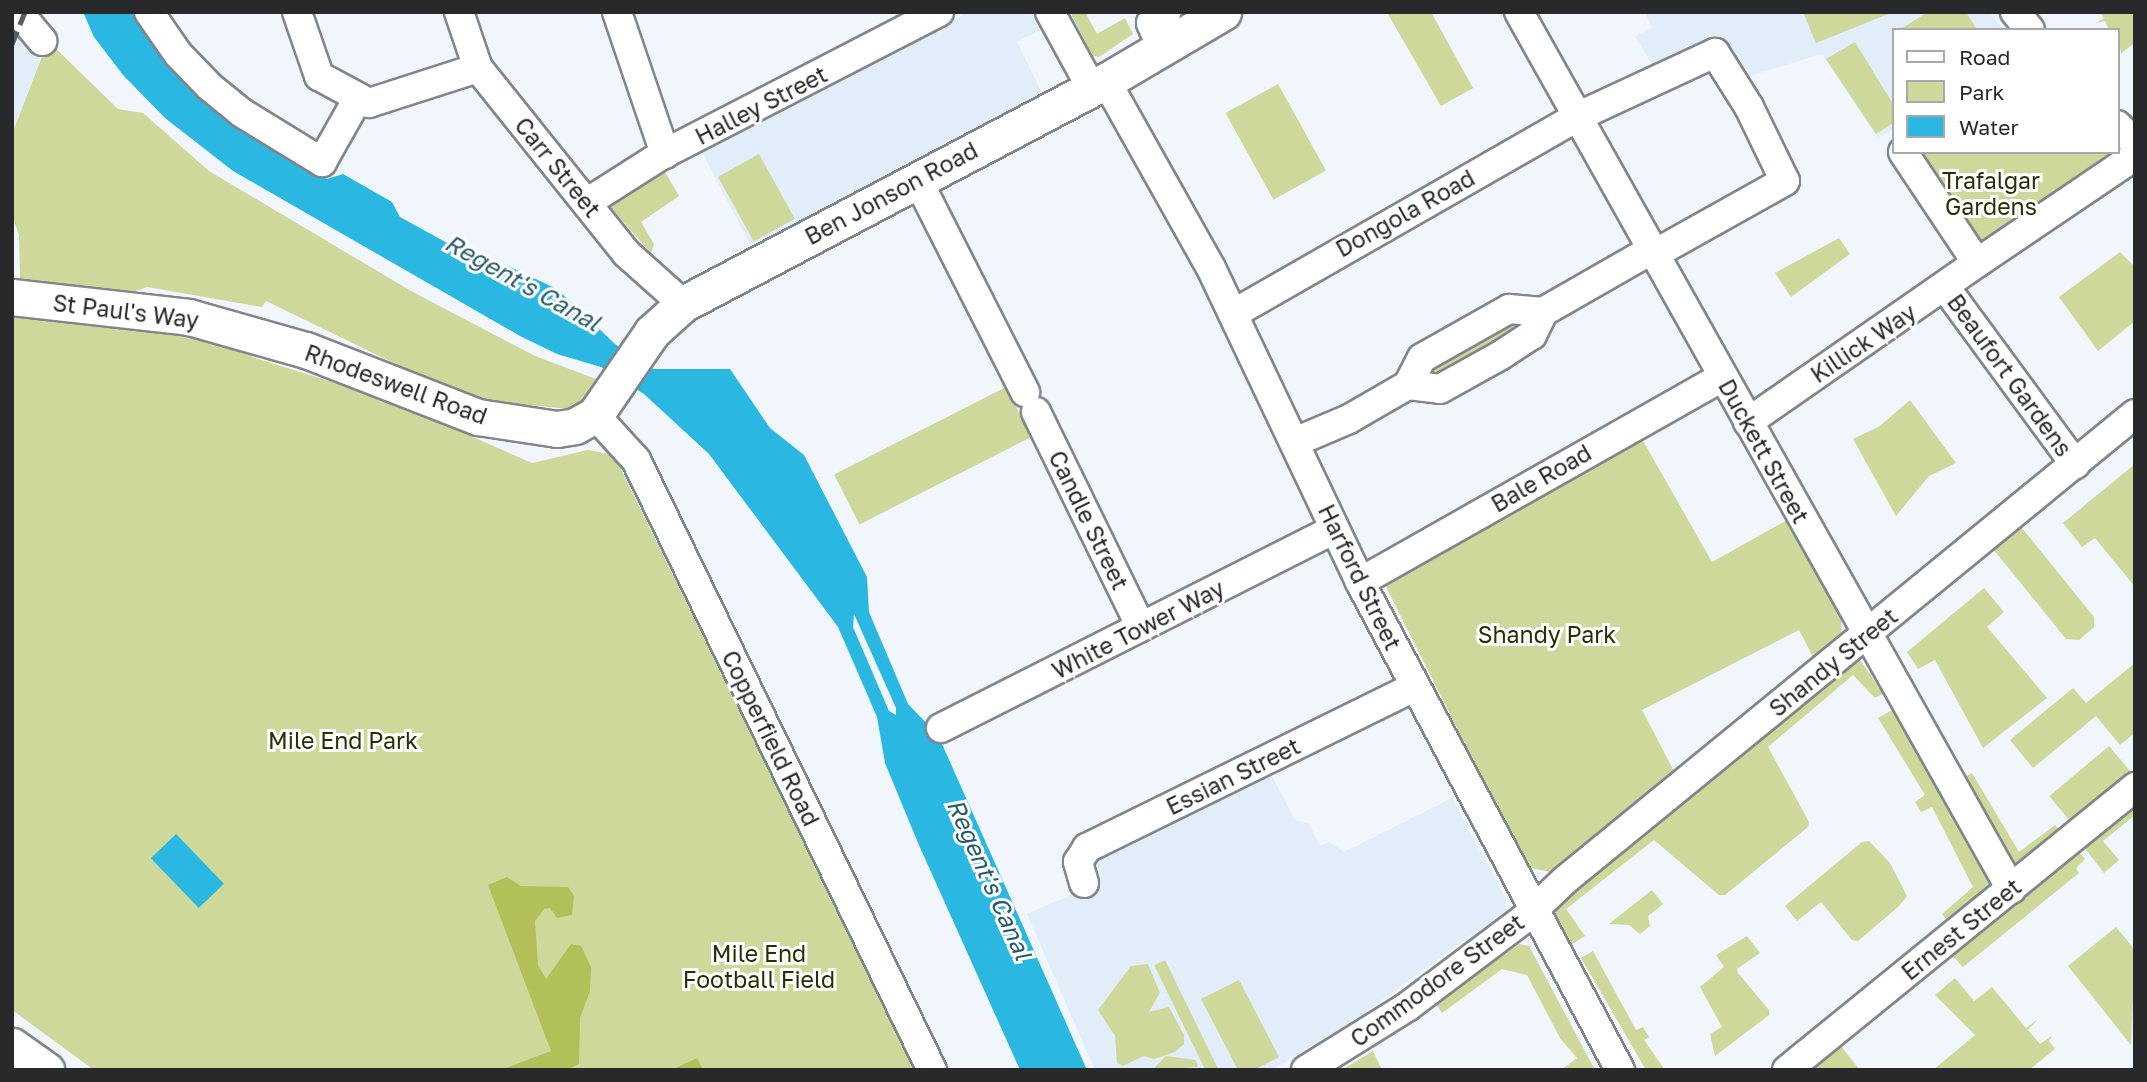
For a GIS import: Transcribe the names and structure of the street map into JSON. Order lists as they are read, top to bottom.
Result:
{
  "streets": {
    "main road": ["Ben Jonson Road", "St Paul's Way", "Rhodeswell Road"],
    "street": [
      "Halley Street",
      "Carr Street",
      "Dongola Road",
      "Killick Way",
      "Beaufort Gardens",
      "Duckett Street",
      "Bale Road",
      "Candle Street",
      "Harford Street",
      "White Tower Way",
      "Shandy Street",
      "Copperfield Road",
      "Essian Street",
      "Ernest Street",
      "Commodore Street"
    ]
  },
  "crossings": [
    ["Halley Street", "Carr Street"],
    ["Carr Street", "Ben Jonson Road"],
    ["Ben Jonson Road", "Rhodeswell Road"],
    ["Ben Jonson Road", "Candle Street"],
    ["Ben Jonson Road", "Harford Street"],
    ["Ben Jonson Road", "Copperfield Road"],
    ["Dongola Road", "Duckett Street"],
    ["Dongola Road", "Harford Street"],
    ["St Paul's Way", "Rhodeswell Road"],
    ["Killick Way", "Beaufort Gardens"],
    ["Killick Way", "Duckett Street"],
    ["Beaufort Gardens", "Shandy Street"],
    ["Rhodeswell Road", "Copperfield Road"],
    ["Duckett Street", "Bale Road"],
    ["Duckett Street", "Shandy Street"],
    ["Duckett Street", "Ernest Street"],
    ["Bale Road", "Harford Street"],
    ["Candle Street", "White Tower Way"],
    ["Harford Street", "White Tower Way"],
    ["Harford Street", "Shandy Street"],
    ["Harford Street", "Essian Street"],
    ["Harford Street", "Commodore Street"],
    ["Shandy Street", "Commodore Street"]
  ],
  "water": ["Regent's Canal"],
  "parks": [
    "Trafalgar Gardens",
    "Shandy Park",
    "Mile End Park",
    "Mile End Football Field"
  ],
  "legend": ["Road", "Park", "Water"]
}
